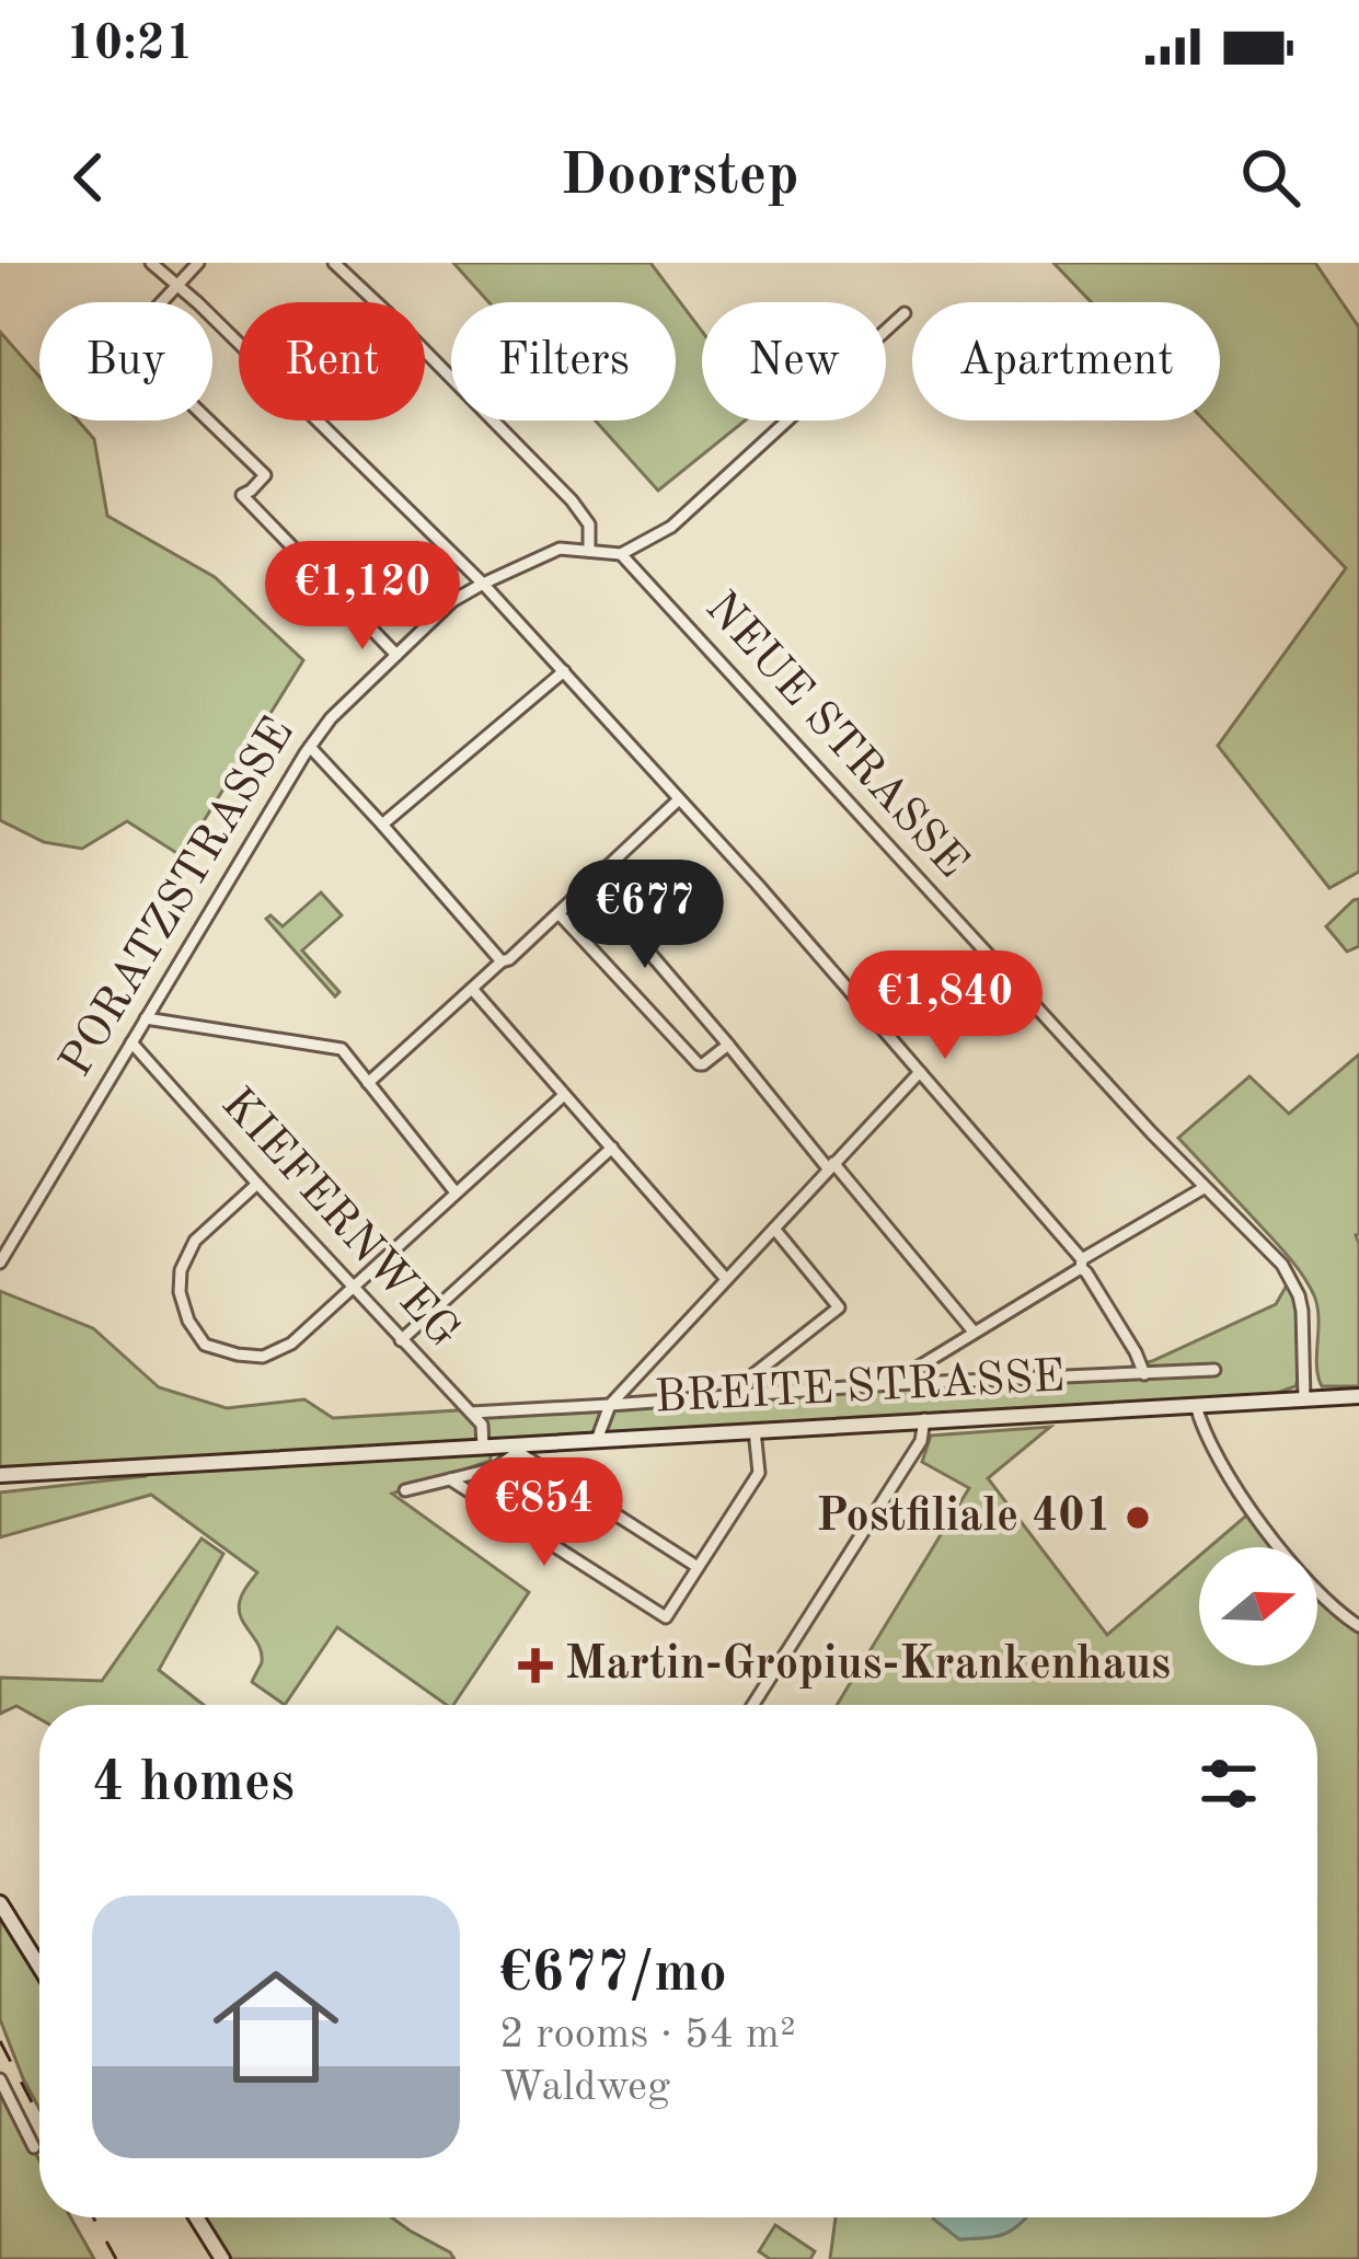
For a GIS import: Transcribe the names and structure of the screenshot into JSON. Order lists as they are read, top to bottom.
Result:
{
  "streets": {
    "main road": ["BREITE STRASSE"],
    "street": ["NEUE STRASSE", "PORATZSTRASSE", "KIEFERNWEG"]
  },
  "crossings": [
    ["NEUE STRASSE", "PORATZSTRASSE"],
    ["NEUE STRASSE", "BREITE STRASSE"],
    ["PORATZSTRASSE", "KIEFERNWEG"],
    ["KIEFERNWEG", "BREITE STRASSE"]
  ],
  "places": {
    "other": ["Postfiliale 401"],
    "health": ["Martin-Gropius-Krankenhaus"]
  },
  "north": "right",
  "page": {
    "status": "10:21",
    "header": "Doorstep",
    "chip": [
      "Buy",
      "Rent",
      "Filters",
      "New",
      "Apartment"
    ],
    "price": [
      "€1,120",
      "€677",
      "€1,840",
      "€854"
    ],
    "heading": "4 homes",
    "list": [
      {
        "name": "€677/mo",
        "note": "2 rooms · 54 m² · Waldweg"
      }
    ]
  }
}
